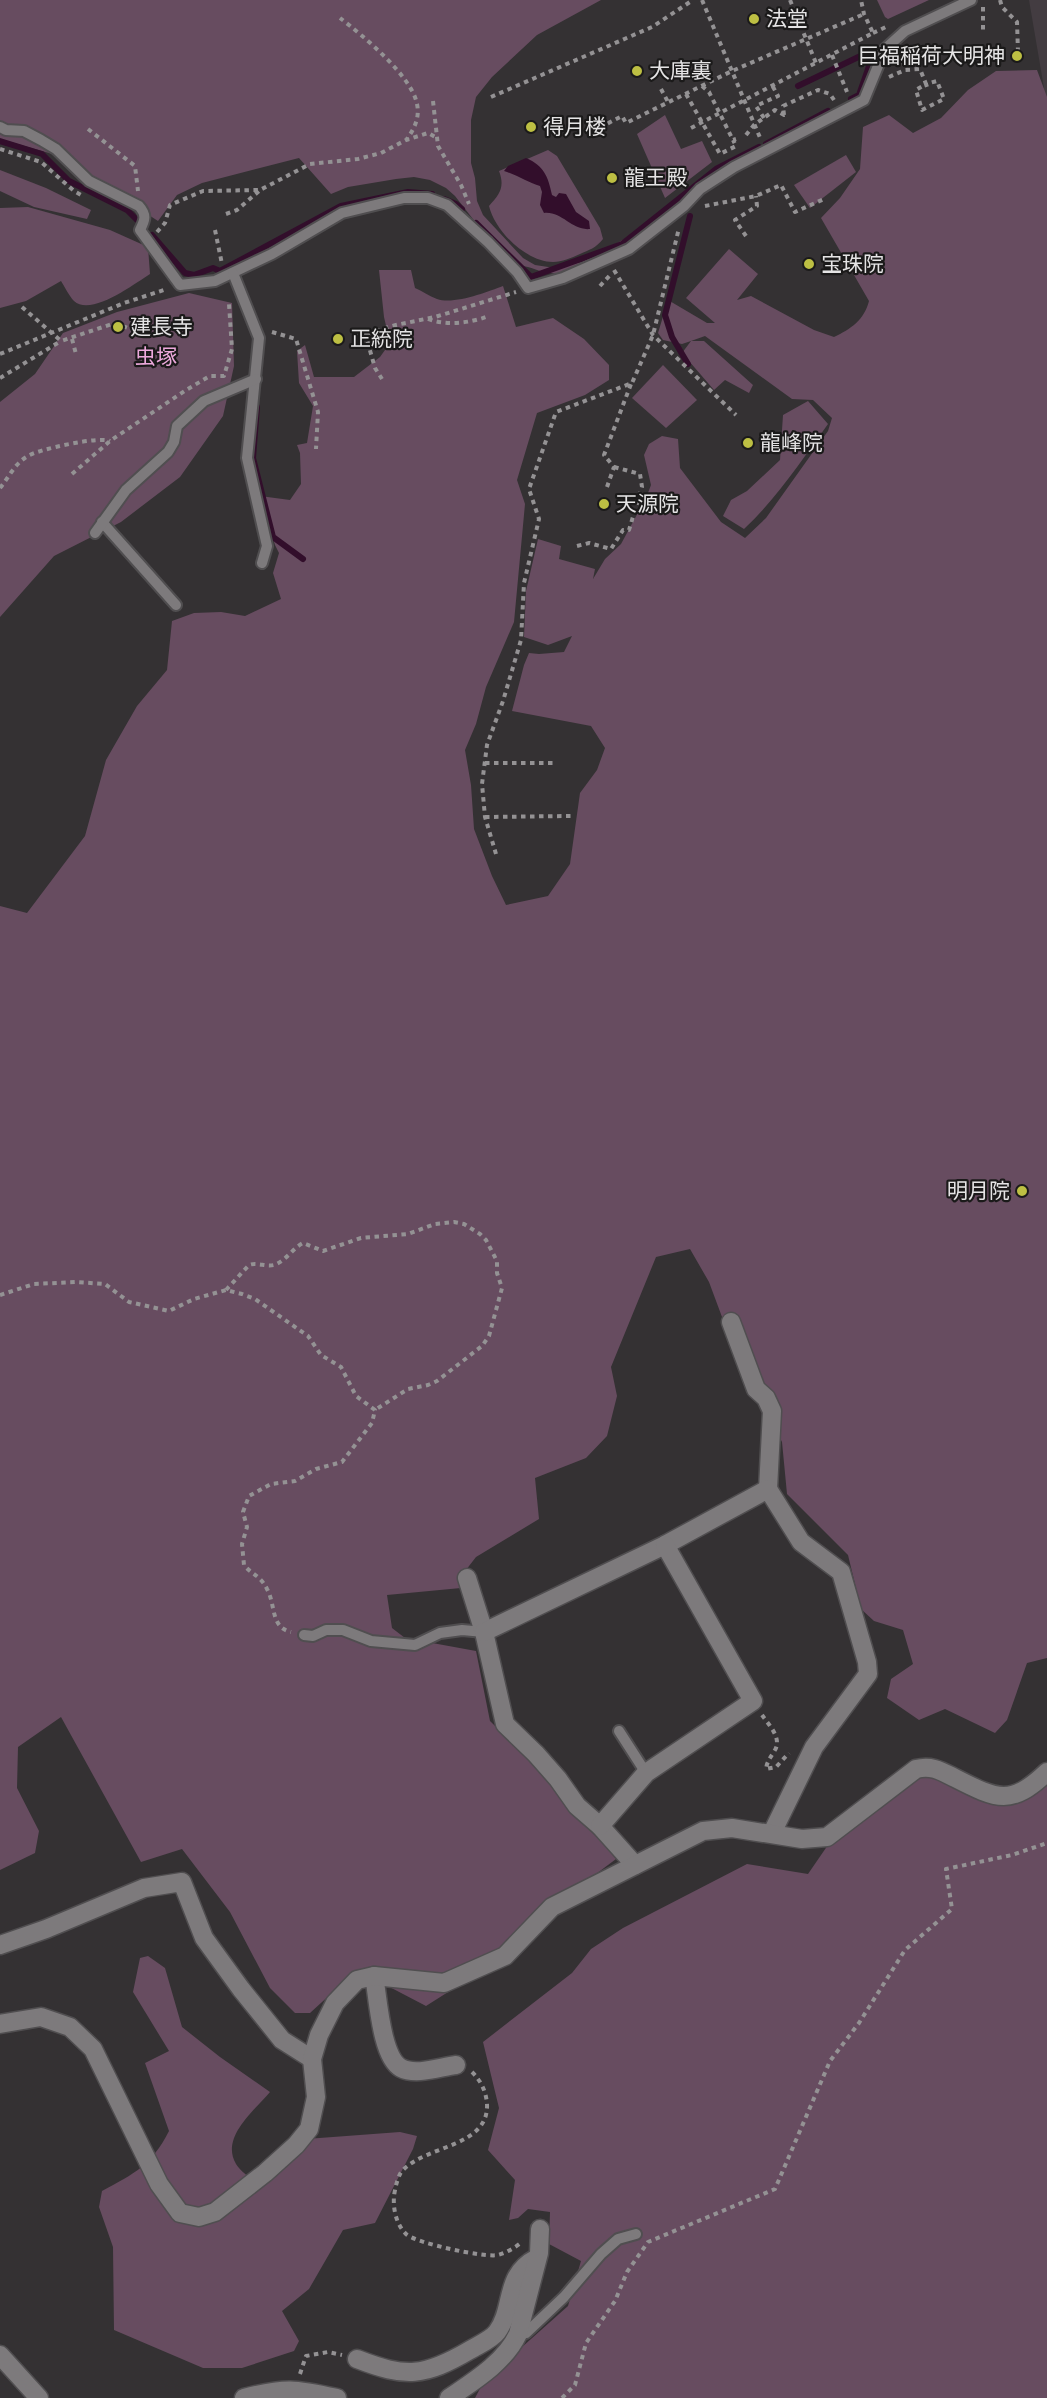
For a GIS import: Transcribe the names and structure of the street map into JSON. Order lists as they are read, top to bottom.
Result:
{
  "parks": ["虫塚"],
  "places": [
    "法堂",
    "巨福稲荷大明神",
    "大庫裏",
    "得月楼",
    "龍王殿",
    "宝珠院",
    "建長寺",
    "正統院",
    "龍峰院",
    "天源院",
    "明月院"
  ]
}
